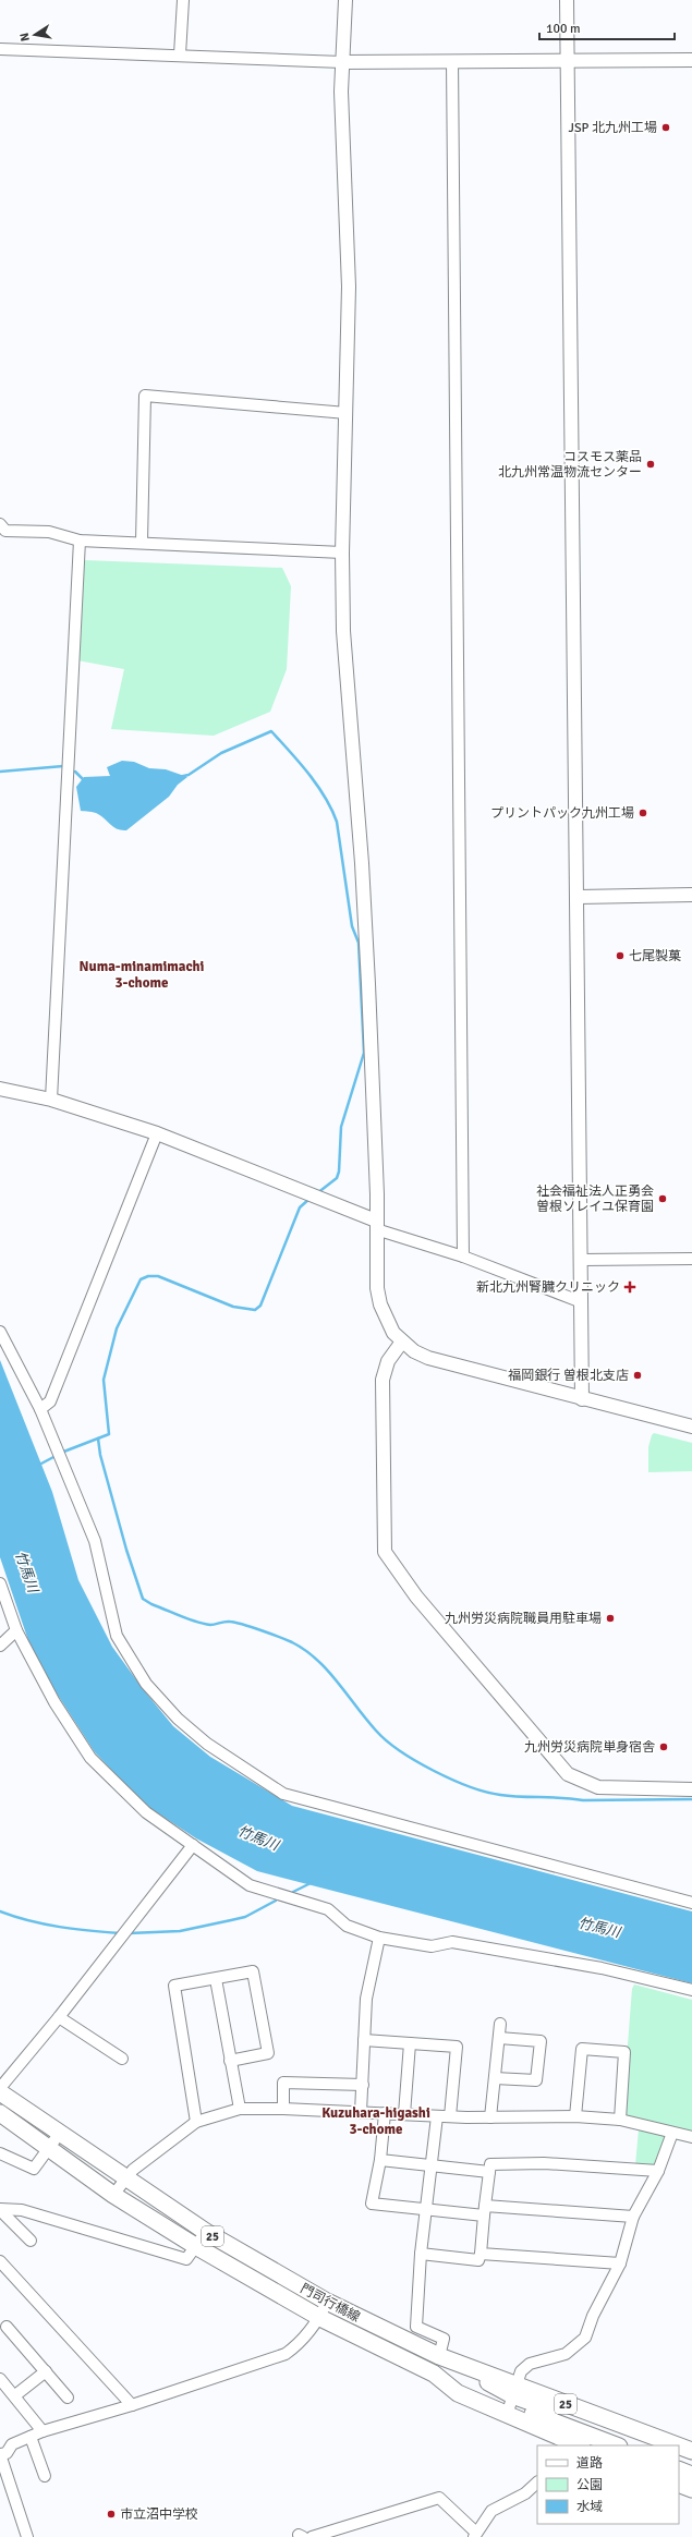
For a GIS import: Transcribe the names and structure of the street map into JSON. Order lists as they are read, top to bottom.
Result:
{
  "streets": {
    "main road": ["25", "門司行橋線"]
  },
  "districts": ["Numa-minamimachi 3-chome", "Kuzuhara-higashi 3-chome"],
  "water": ["竹馬川"],
  "places": {
    "other": [
      "JSP 北九州工場",
      "コスモス薬品 北九州常温物流センター",
      "プリントパック九州工場",
      "七尾製菓",
      "社会福祉法人正勇会 曽根ソレイユ保育園",
      "福岡銀行 曽根北支店",
      "九州労災病院職員用駐車場",
      "九州労災病院単身宿舎",
      "市立沼中学校"
    ],
    "health": ["新北九州腎臓クリニック"]
  },
  "legend": ["道路", "公園", "水域"],
  "scale_bar": "100 m",
  "north": "left"
}
